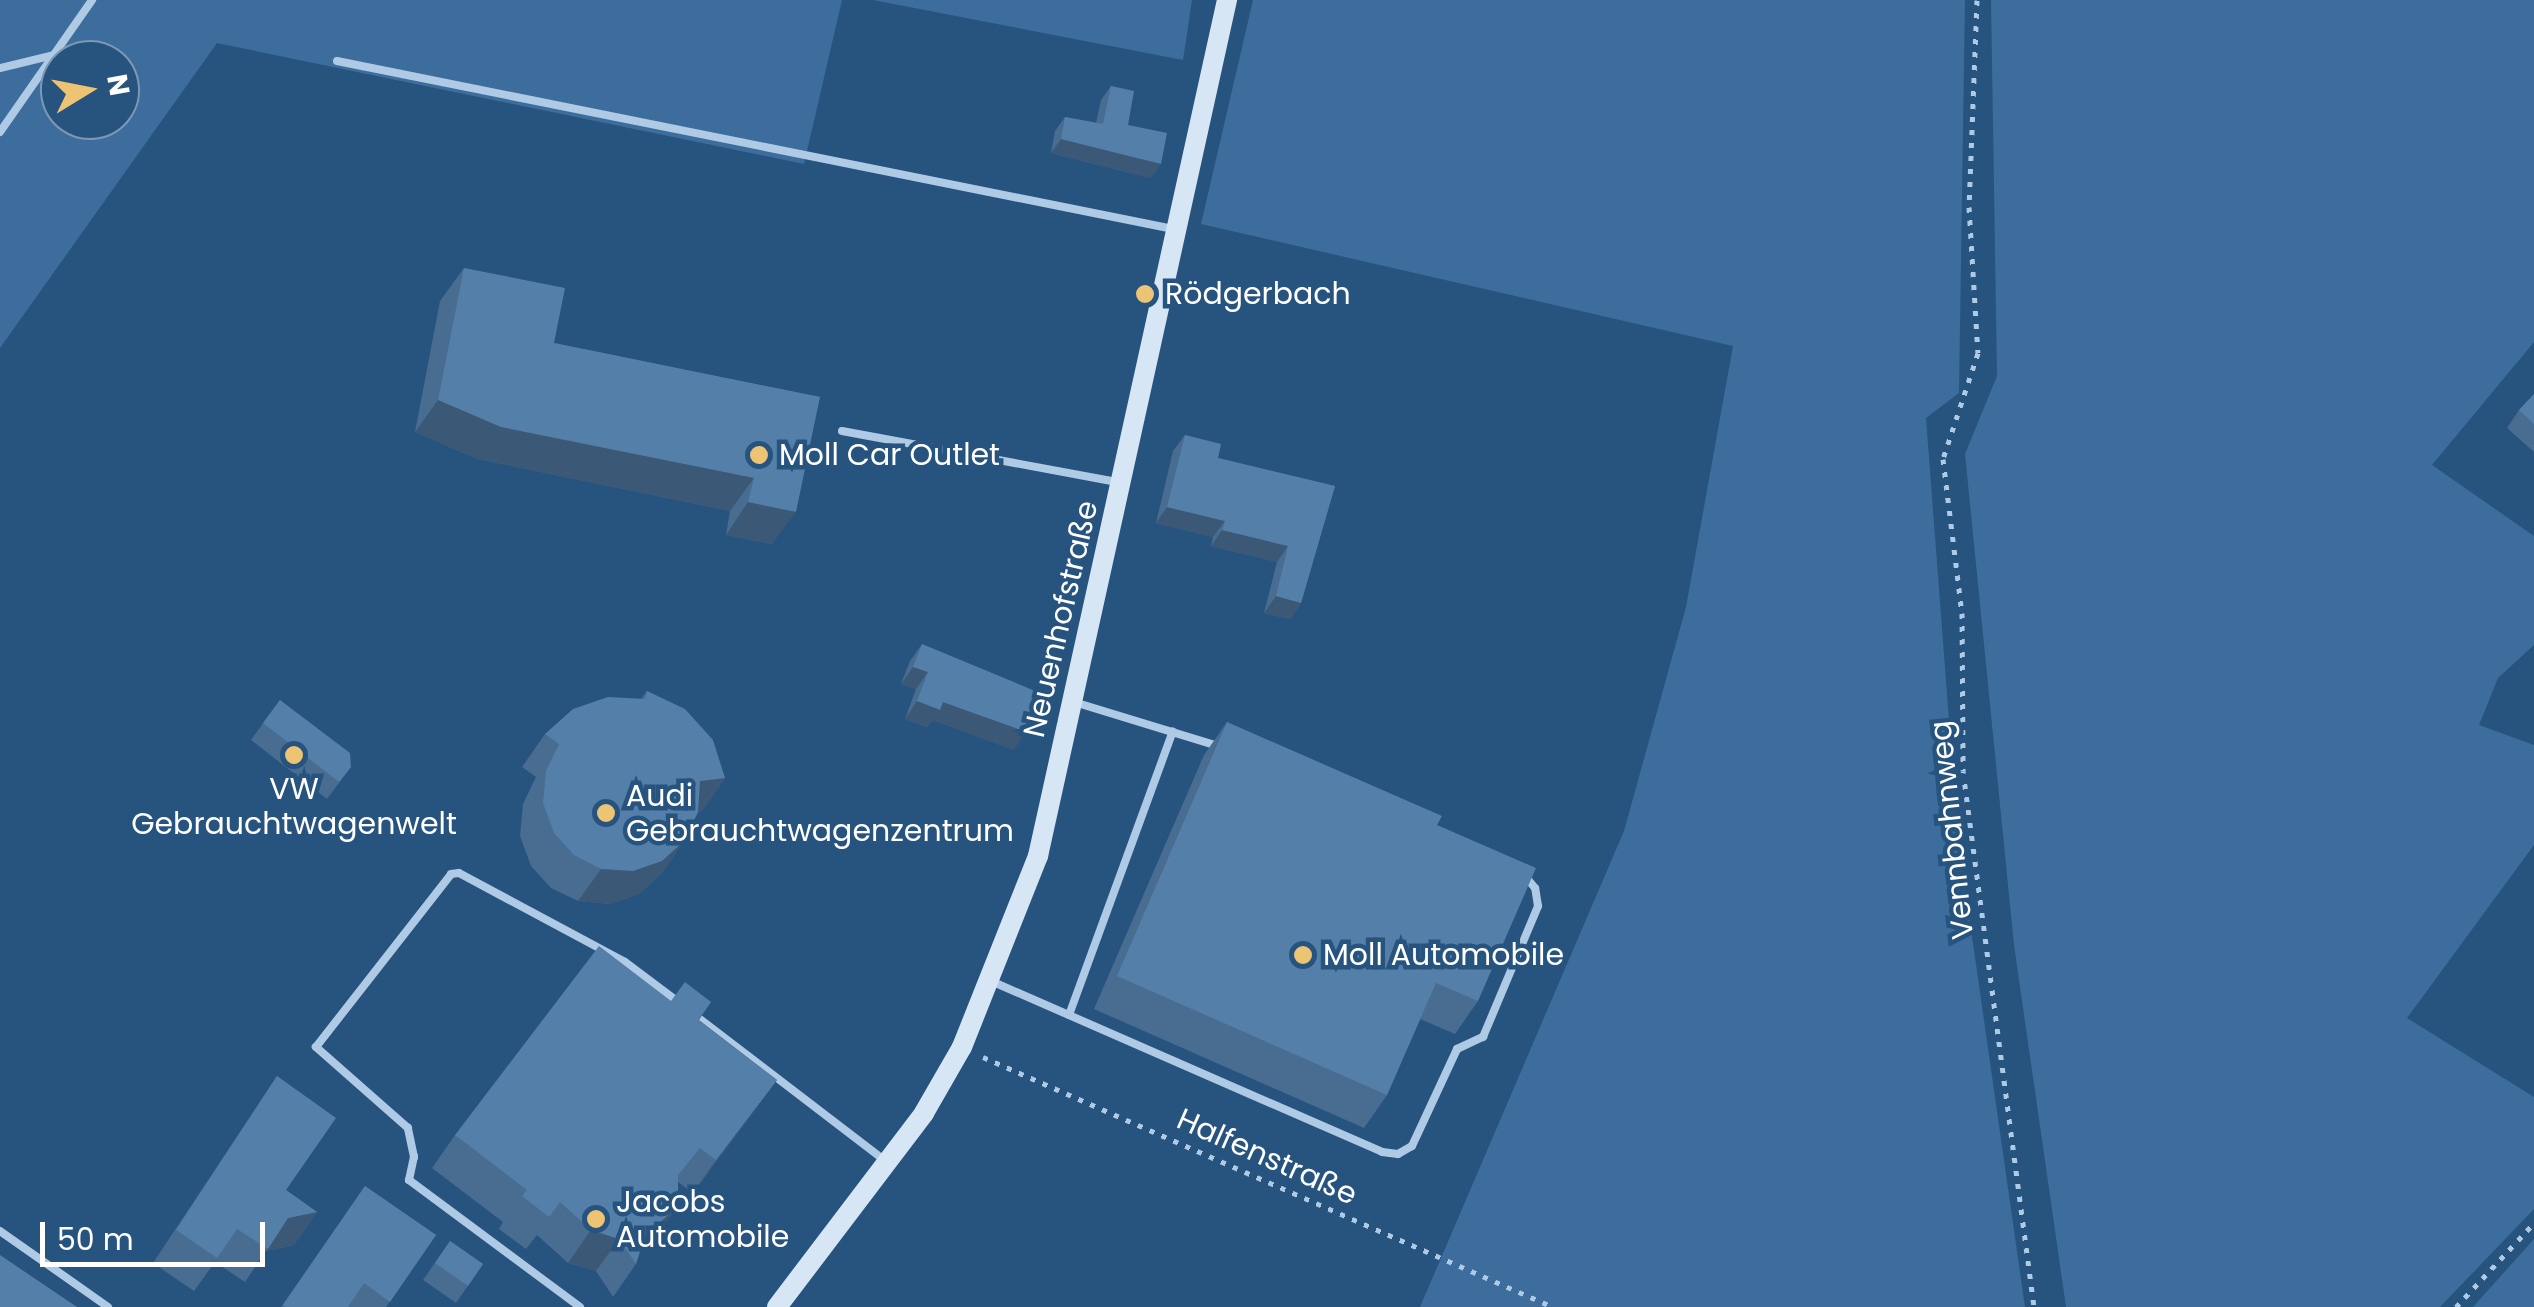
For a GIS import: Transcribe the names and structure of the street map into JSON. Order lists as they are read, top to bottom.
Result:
{
  "streets": {
    "street": ["Neuenhofstraße"],
    "path": ["Vennbahnweg", "Halfenstraße"]
  },
  "crossings": [
    ["Neuenhofstraße", "Halfenstraße"]
  ],
  "places": [
    "Rödgerbach",
    "Moll Car Outlet",
    "VW Gebrauchtwagenwelt",
    "Audi Gebrauchtwagenzentrum",
    "Moll Automobile",
    "Jacobs Automobile"
  ],
  "scale_bar": "50 m",
  "north": "right"
}
